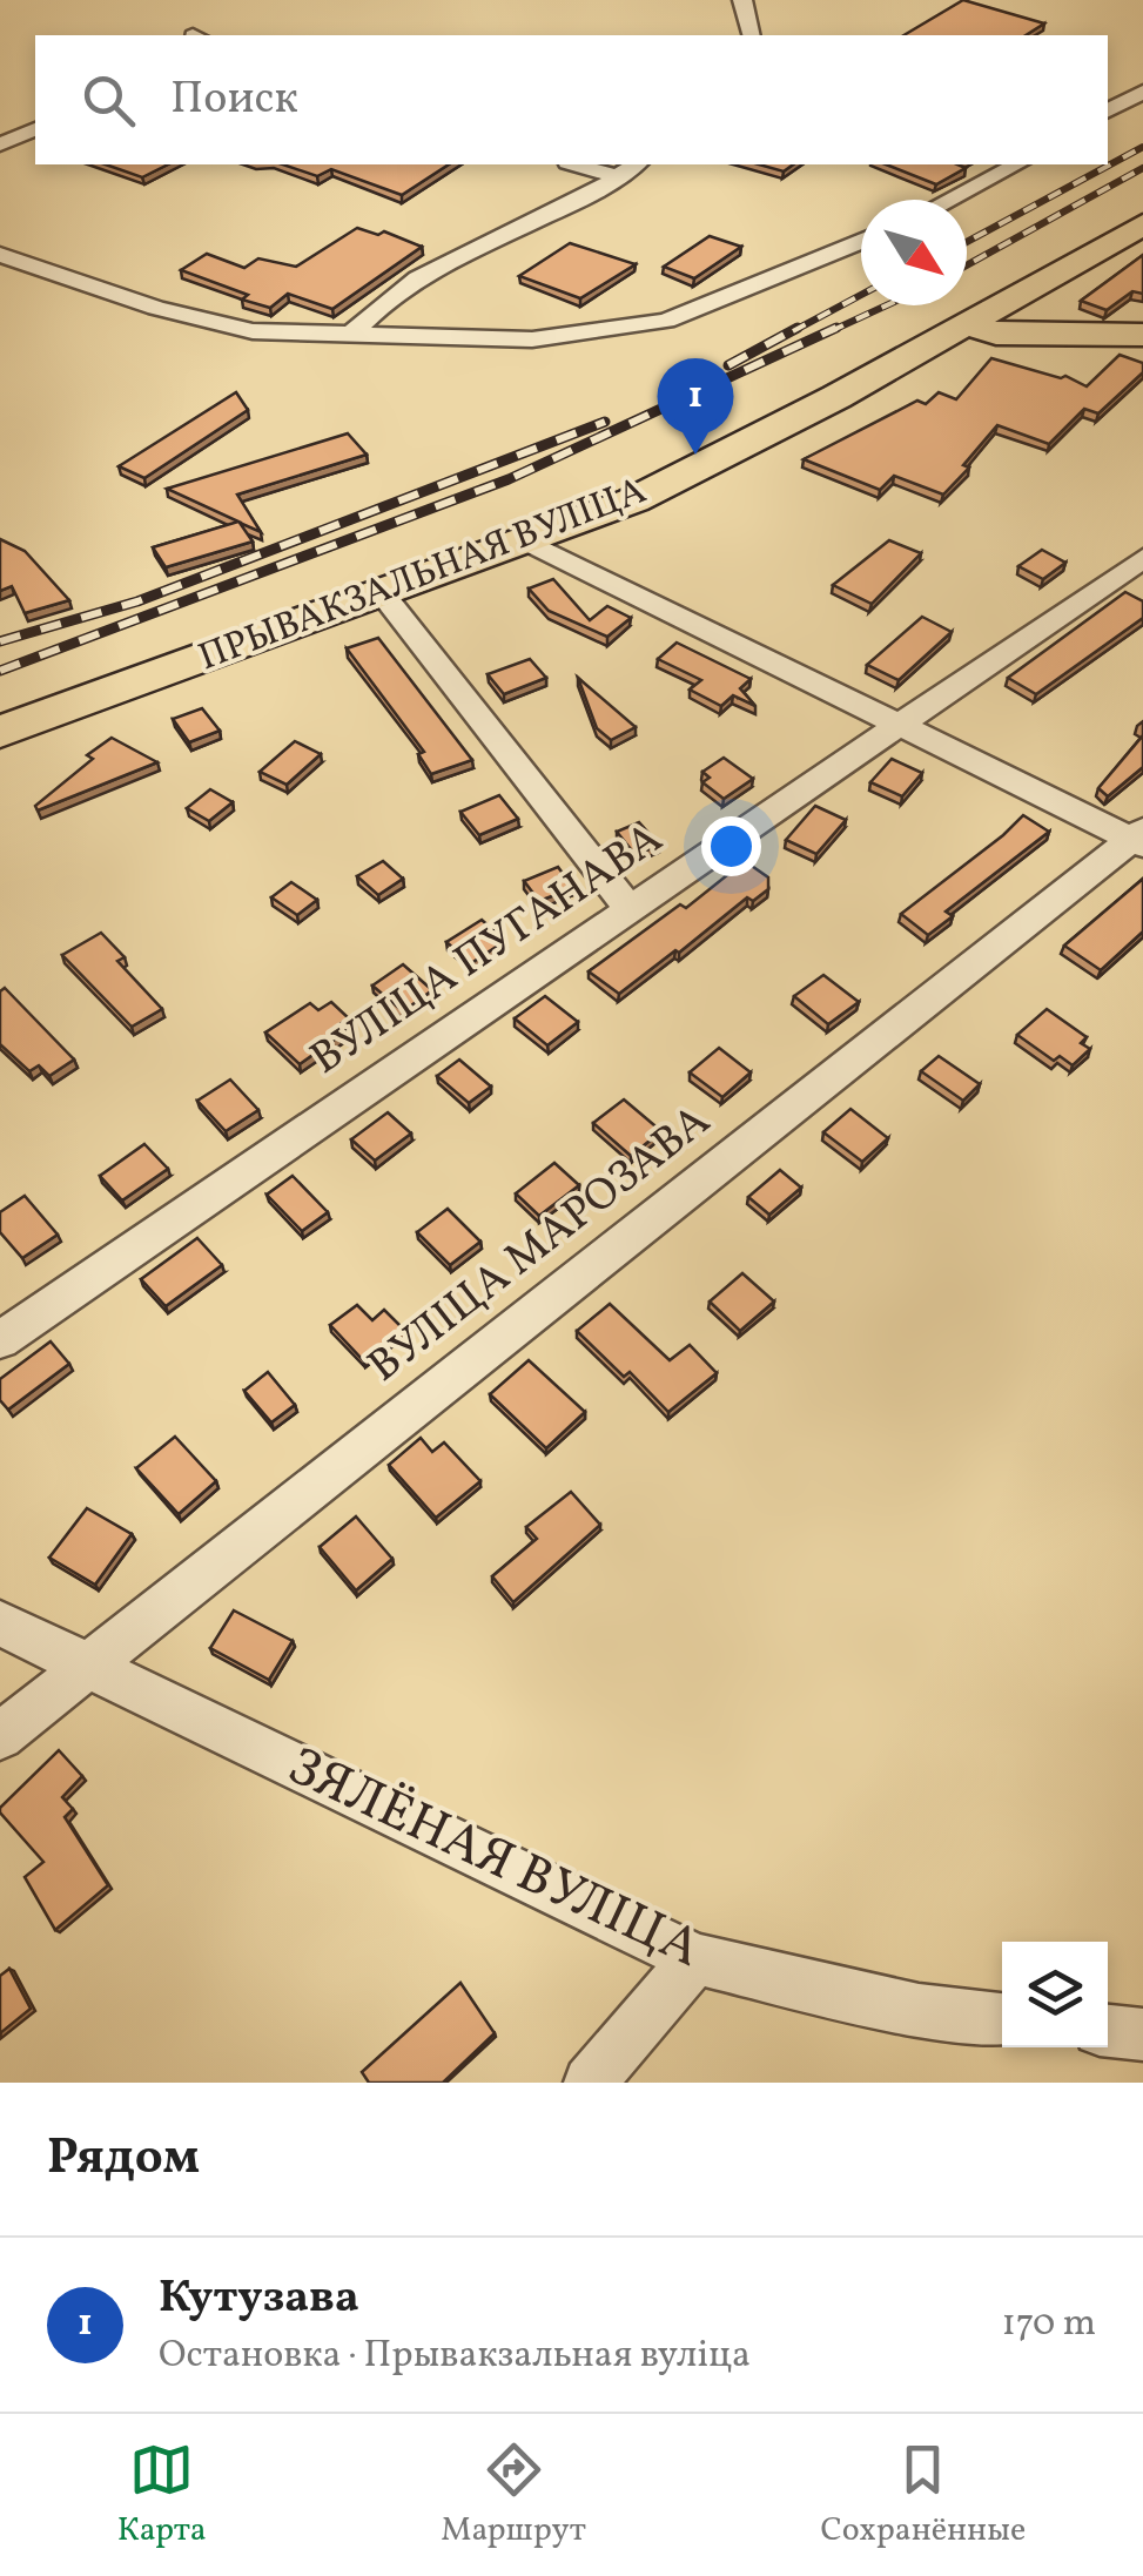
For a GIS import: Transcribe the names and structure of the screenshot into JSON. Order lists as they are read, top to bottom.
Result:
{
  "streets": {
    "main road": ["ПРЫВАКЗАЛЬНАЯ ВУЛІЦА"],
    "street": ["ВУЛІЦА ПУГАНАВА", "ВУЛІЦА МАРОЗАВА", "ЗЯЛЁНАЯ ВУЛІЦА"]
  },
  "crossings": [
    ["ВУЛІЦА МАРОЗАВА", "ЗЯЛЁНАЯ ВУЛІЦА"]
  ],
  "north": "bottom right",
  "page": {
    "search": "Поиск",
    "pins": "1",
    "heading": "Рядом",
    "list": [
      {
        "mark": "1",
        "name": "Кутузава",
        "note": "Остановка · Прывакзальная вуліца",
        "value": "170 m"
      }
    ],
    "nav": ["Карта", "Маршрут", "Сохранённые"]
  }
}
